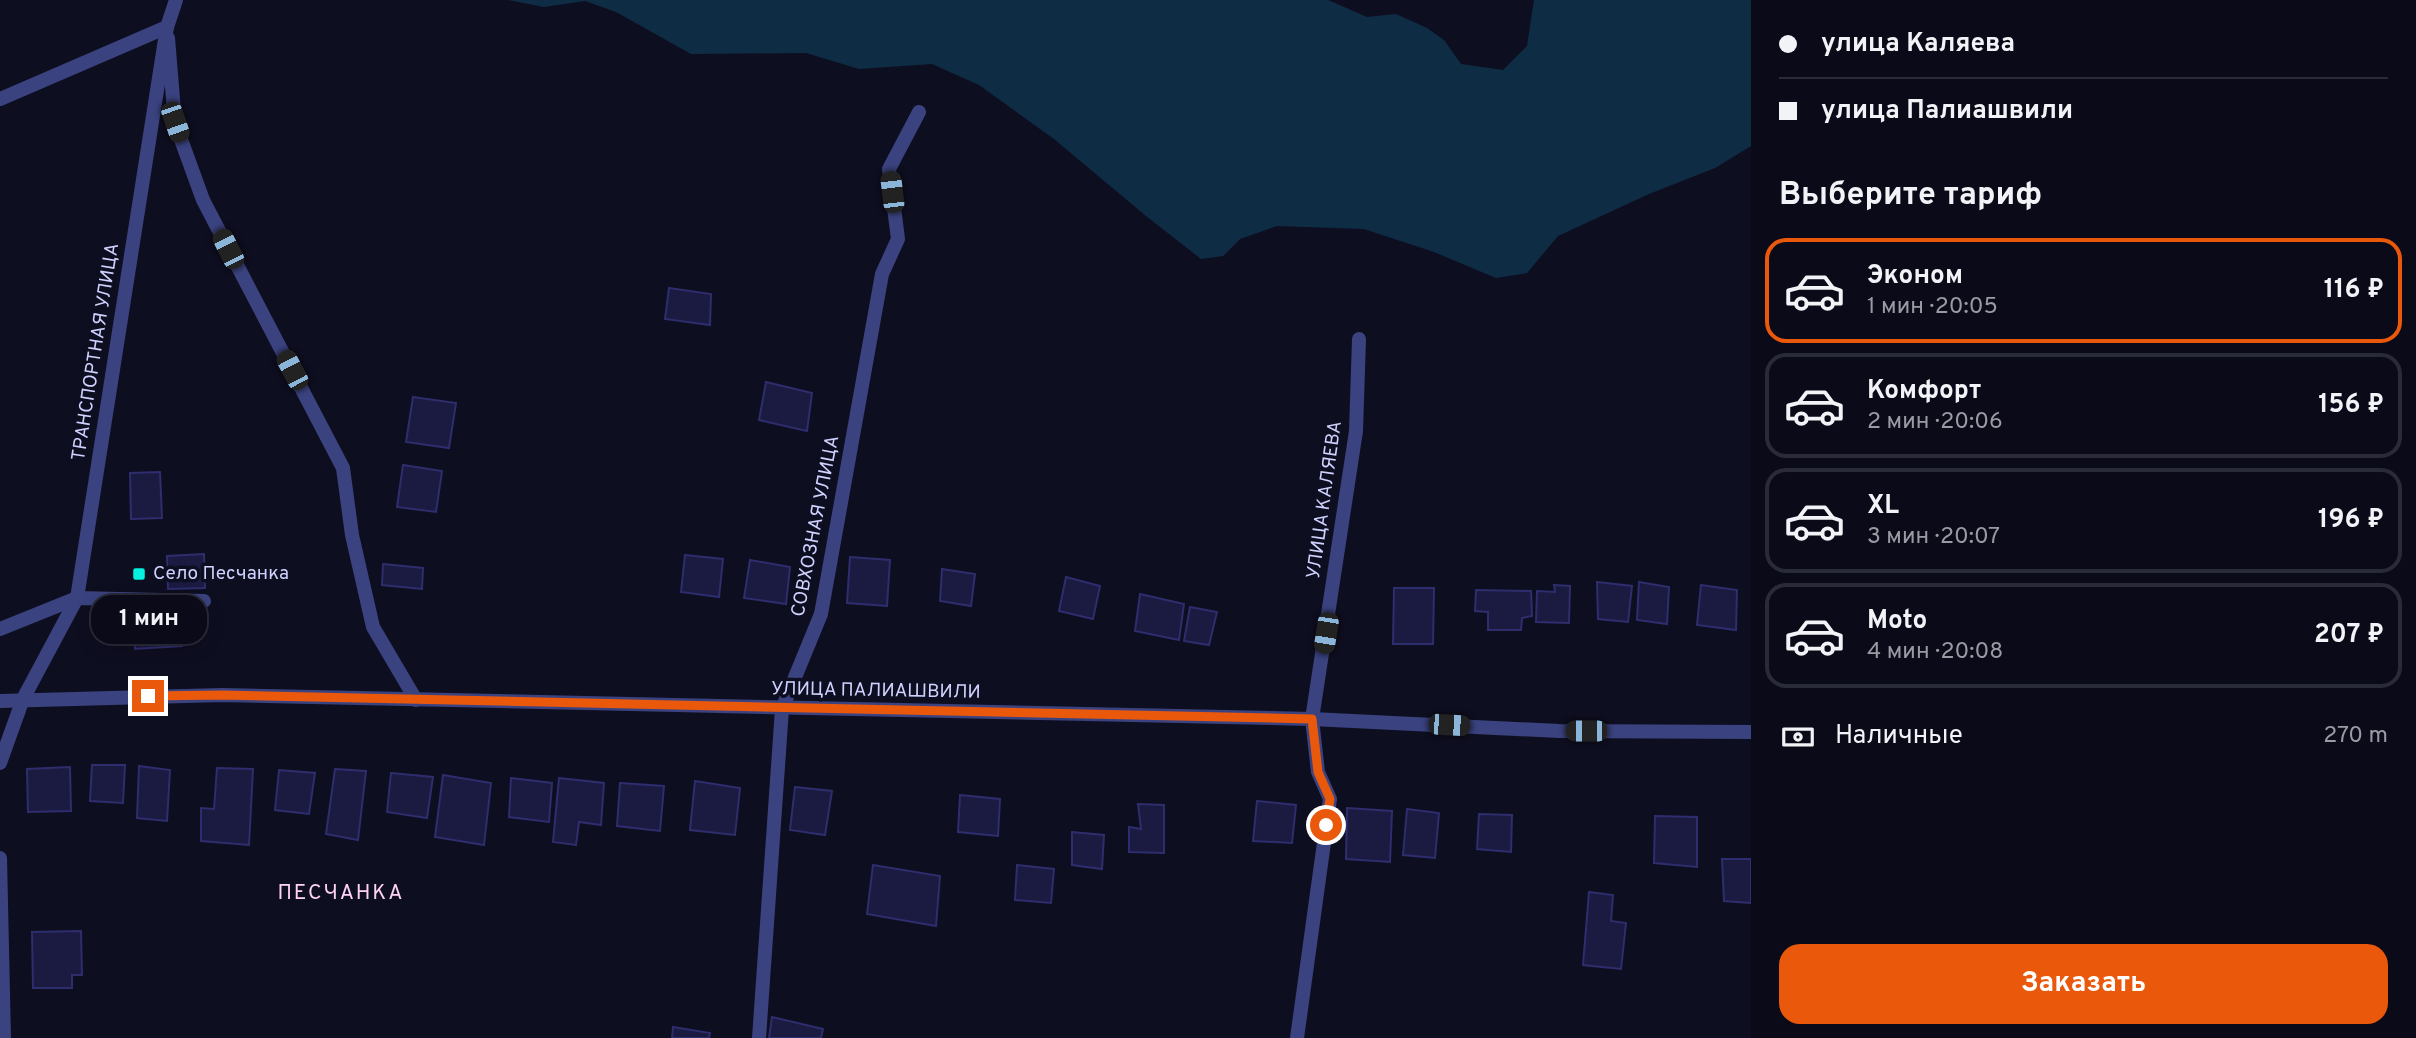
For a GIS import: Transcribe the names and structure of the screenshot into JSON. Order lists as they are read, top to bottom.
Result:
{
  "streets": {
    "street": [
      "ТРАНСПОРТНАЯ УЛИЦА",
      "УЛИЦА КАЛЯЕВА",
      "СОВХОЗНАЯ УЛИЦА",
      "УЛИЦА ПАЛИАШВИЛИ"
    ]
  },
  "crossings": [
    ["ТРАНСПОРТНАЯ УЛИЦА", "УЛИЦА ПАЛИАШВИЛИ"],
    ["УЛИЦА КАЛЯЕВА", "УЛИЦА ПАЛИАШВИЛИ"],
    ["СОВХОЗНАЯ УЛИЦА", "УЛИЦА ПАЛИАШВИЛИ"]
  ],
  "districts": ["ПЕСЧАНКА"],
  "places": {
    "transit": ["Село Песчанка"]
  },
  "page": {
    "banner": ["улица Каляева", "улица Палиашвили"],
    "heading": "Выберите тариф",
    "list": [
      {
        "name": "Эконом",
        "note": "1 мин · 20:05",
        "value": "116 ₽"
      },
      {
        "name": "Комфорт",
        "note": "2 мин · 20:06",
        "value": "156 ₽"
      },
      {
        "name": "XL",
        "note": "3 мин · 20:07",
        "value": "196 ₽"
      },
      {
        "name": "Moto",
        "note": "4 мин · 20:08",
        "value": "207 ₽"
      }
    ],
    "bubble": "1 мин",
    "pay": ["Наличные", "270 m"],
    "buttons": "Заказать"
  }
}
